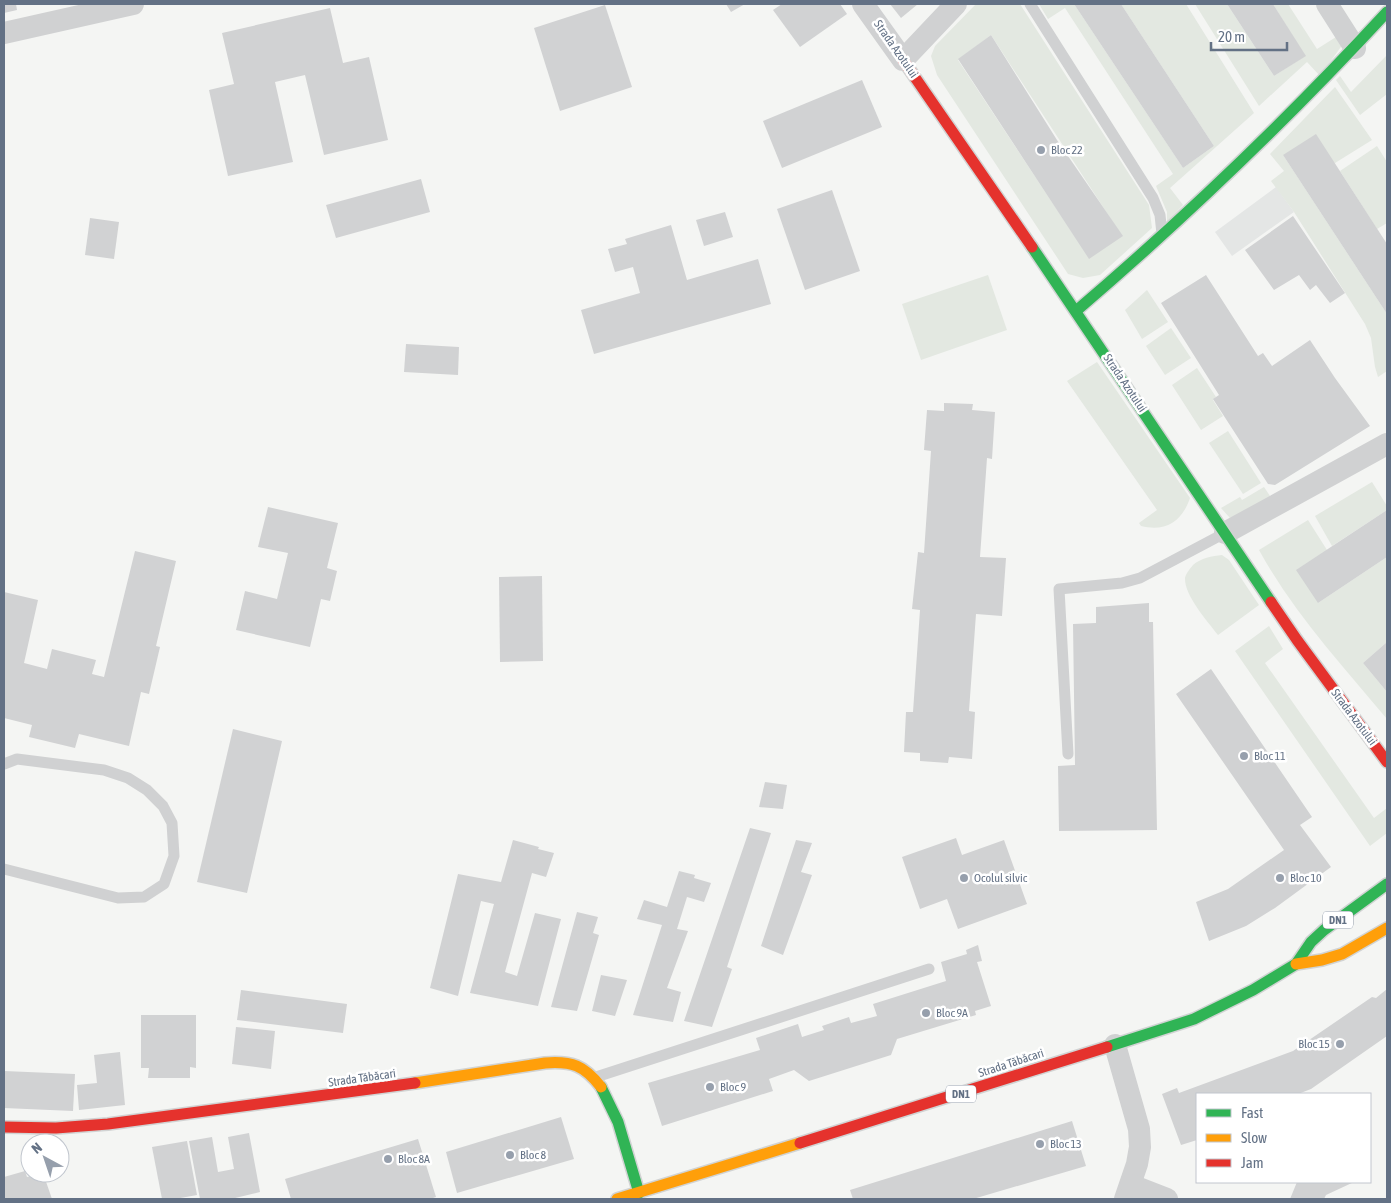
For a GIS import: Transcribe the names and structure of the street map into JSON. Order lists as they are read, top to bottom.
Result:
{
  "streets": {
    "main road": ["Strada Azotului", "DN1", "Strada Tăbăcari"]
  },
  "places": [
    "Bloc 22",
    "Bloc 11",
    "Ocolul silvic",
    "Bloc 10",
    "Bloc 9A",
    "Bloc 15",
    "Bloc 9",
    "Bloc 13",
    "Bloc 8",
    "Bloc 8A"
  ],
  "legend": ["Fast", "Slow", "Jam"],
  "scale_bar": "20 m",
  "north": "top left"
}
